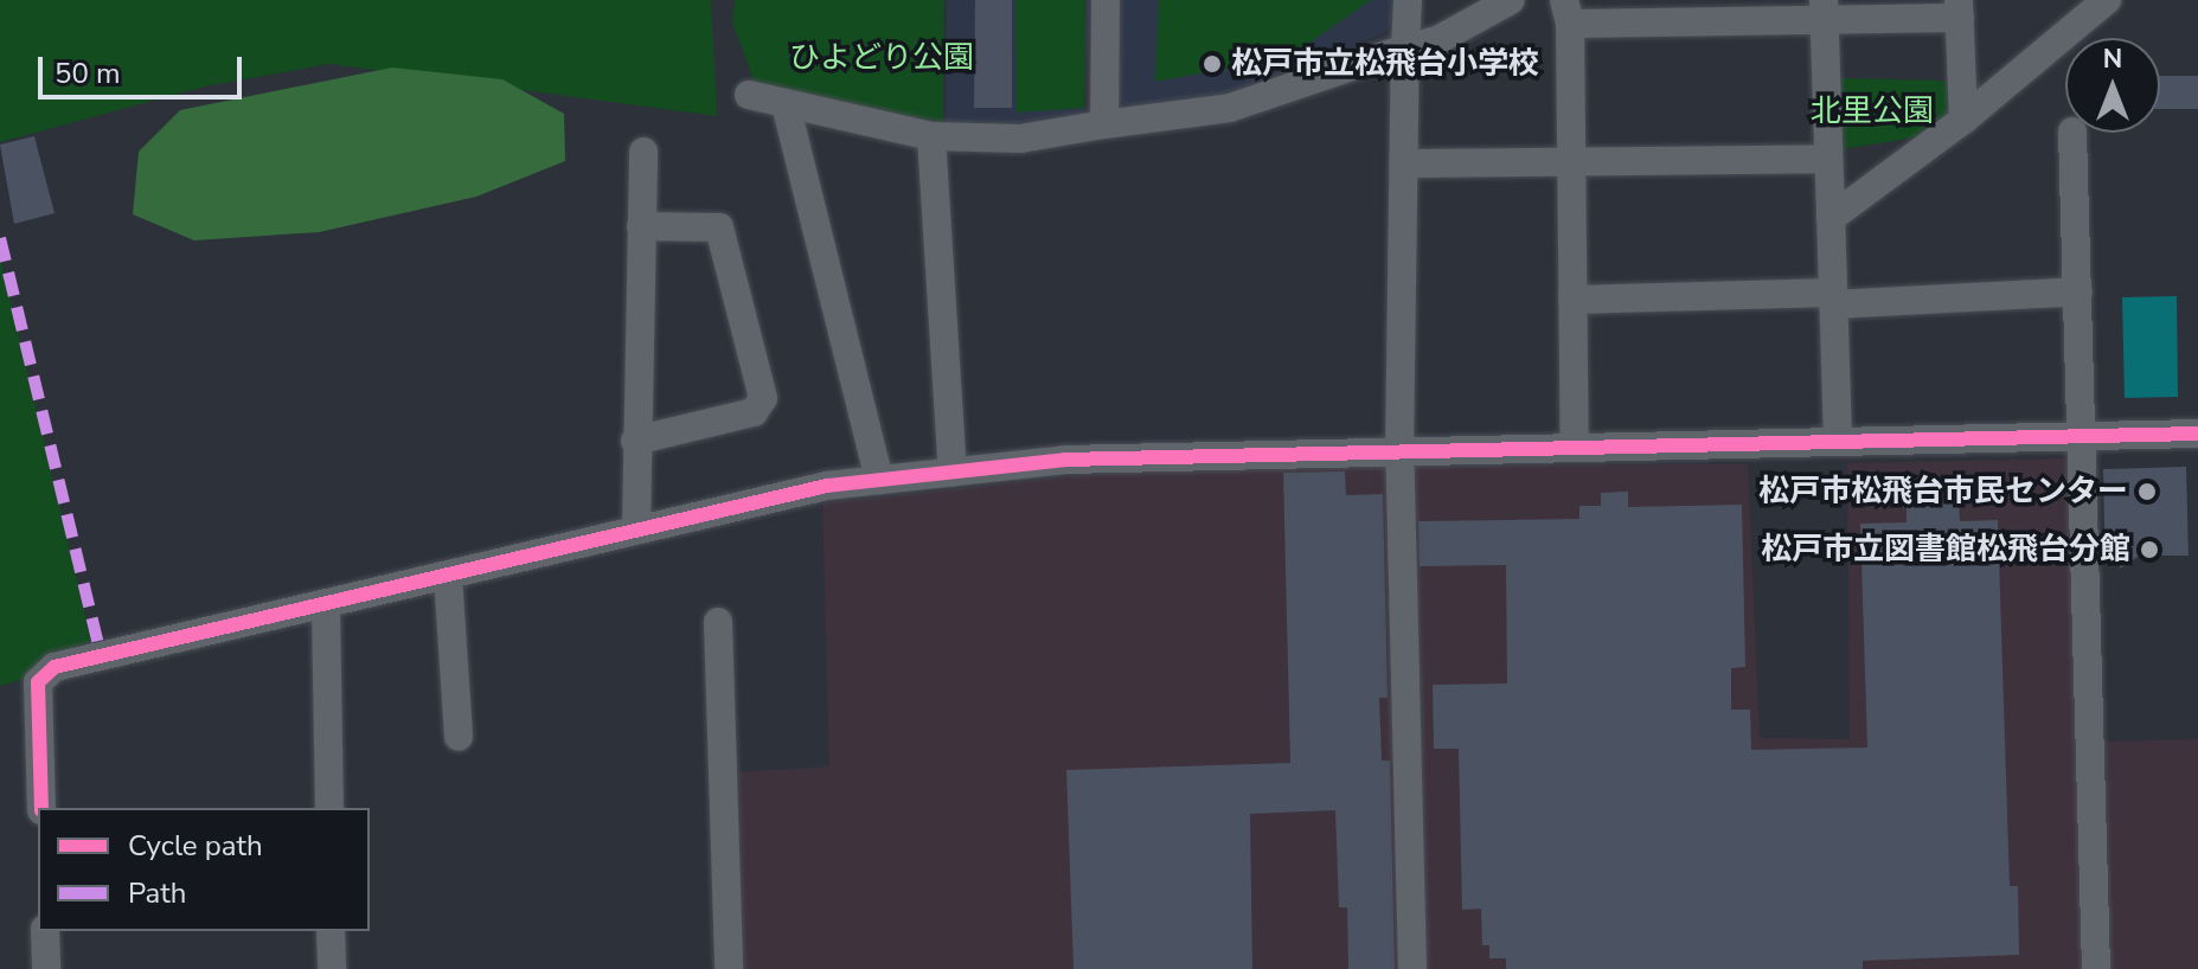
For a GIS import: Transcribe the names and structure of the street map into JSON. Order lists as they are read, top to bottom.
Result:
{
  "parks": ["ひよどり公園", "北里公園"],
  "places": ["松戸市立松飛台小学校", "松戸市松飛台市民センター", "松戸市立図書館松飛台分館"],
  "legend": ["Cycle path", "Path"],
  "scale_bar": "50 m",
  "north": "top"
}
